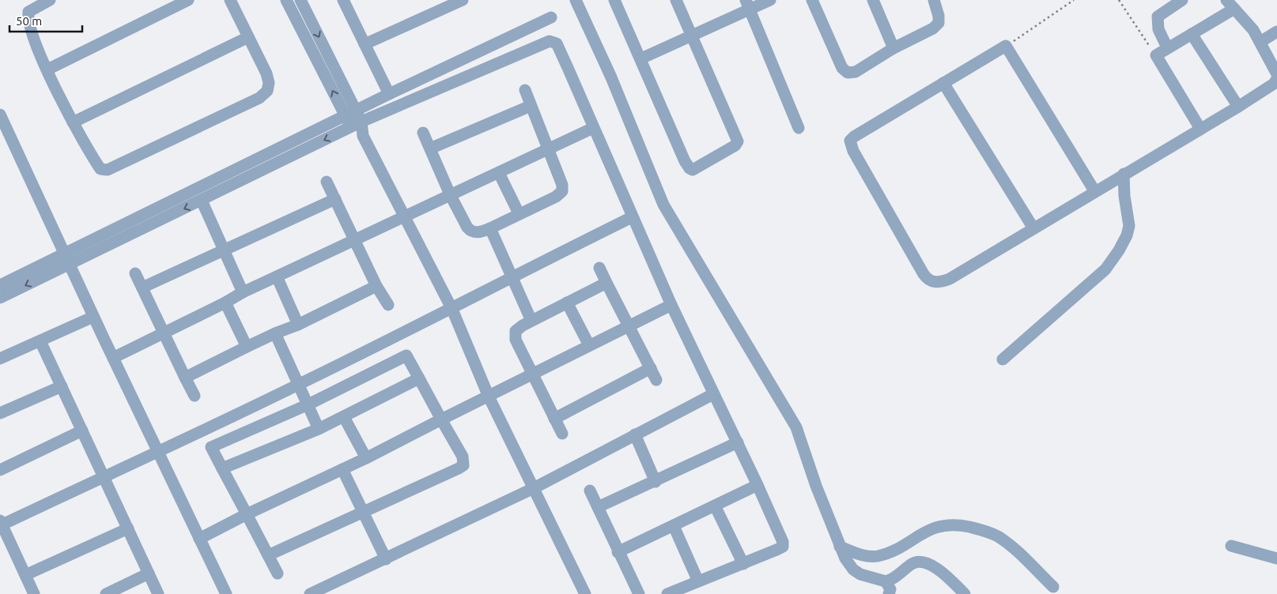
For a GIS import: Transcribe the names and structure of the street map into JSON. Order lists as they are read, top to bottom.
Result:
{
  "scale_bar": "50 m"
}
